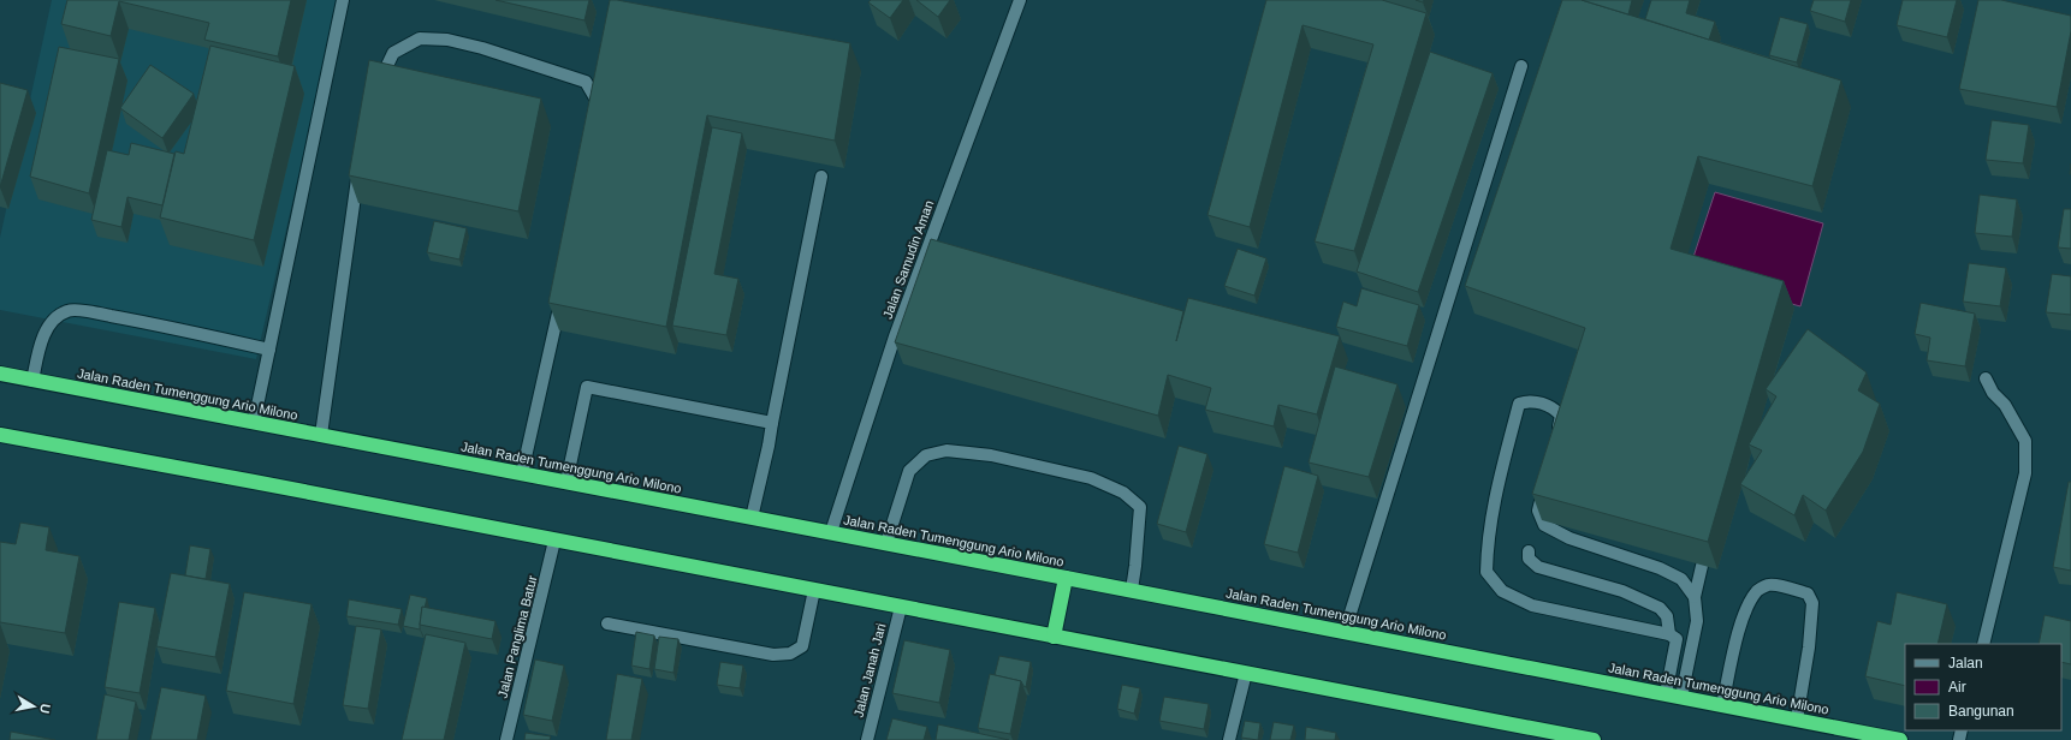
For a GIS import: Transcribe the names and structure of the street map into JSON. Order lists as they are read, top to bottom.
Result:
{
  "streets": {
    "highway": ["Jalan Raden Tumenggung Ario Milono"],
    "street": ["Jalan Samudin Aman", "Jalan Panglima Batur", "Jalan Janah Jari"]
  },
  "crossings": [
    ["Jalan Samudin Aman", "Jalan Raden Tumenggung Ario Milono"]
  ],
  "legend": ["Jalan", "Air", "Bangunan"],
  "north": "right"
}
